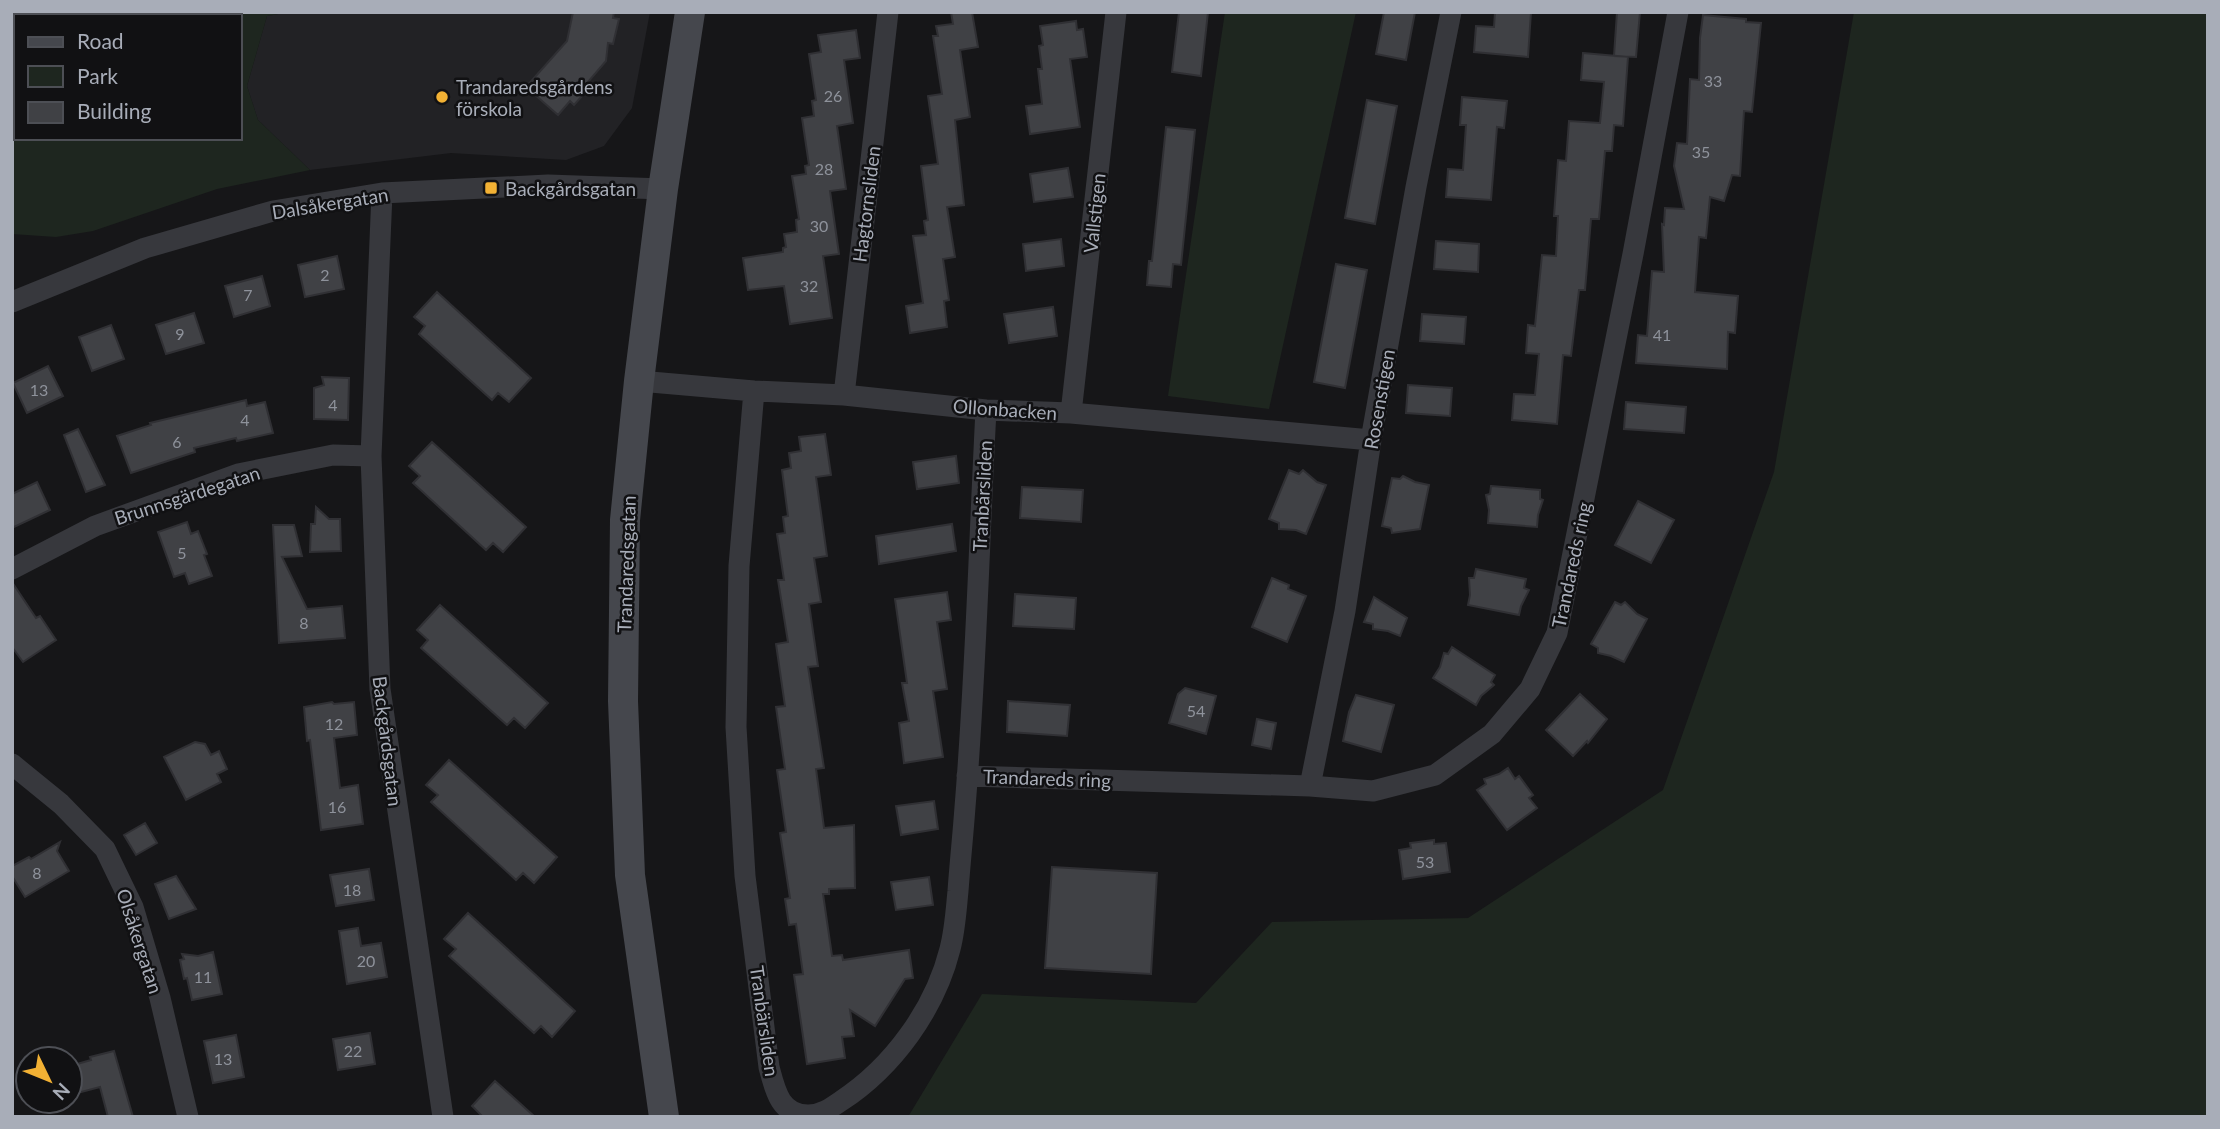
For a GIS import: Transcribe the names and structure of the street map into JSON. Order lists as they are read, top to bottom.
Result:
{
  "streets": {
    "street": [
      "Dalsåkergatan",
      "Hagtornsliden",
      "Vallstigen",
      "Rosenstigen",
      "Ollonbacken",
      "Brunnsgärdegatan",
      "Tranbärsliden",
      "Trandaredsgatan",
      "Trandareds ring",
      "Backgårdsgatan",
      "Olsåkergatan"
    ]
  },
  "crossings": [
    ["Dalsåkergatan", "Trandaredsgatan"],
    ["Dalsåkergatan", "Backgårdsgatan"],
    ["Hagtornsliden", "Ollonbacken"],
    ["Vallstigen", "Ollonbacken"],
    ["Rosenstigen", "Ollonbacken"],
    ["Rosenstigen", "Trandareds ring"],
    ["Ollonbacken", "Tranbärsliden"],
    ["Ollonbacken", "Trandaredsgatan"],
    ["Brunnsgärdegatan", "Backgårdsgatan"],
    ["Tranbärsliden", "Trandareds ring"]
  ],
  "places": {
    "other": ["Trandaredsgårdens förskola"],
    "transit": ["Backgårdsgatan"]
  },
  "house_numbers": [
    "33",
    "26",
    "35",
    "28",
    "30",
    "2",
    "32",
    "7",
    "9",
    "41",
    "13",
    "4",
    "4",
    "6",
    "5",
    "8",
    "54",
    "12",
    "16",
    "53",
    "8",
    "18",
    "20",
    "11",
    "22",
    "13"
  ],
  "legend": ["Road", "Park", "Building"],
  "north": "bottom right"
}
